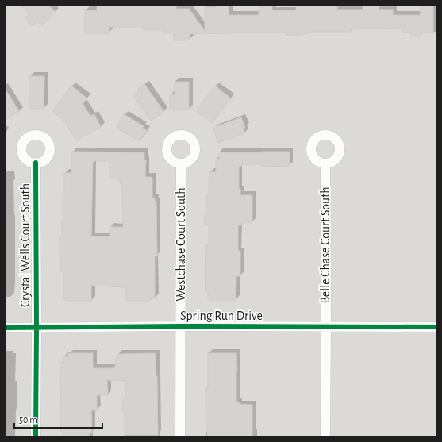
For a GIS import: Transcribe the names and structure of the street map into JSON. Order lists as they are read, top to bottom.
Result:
{
  "streets": {
    "street": [
      "Westchase Court South",
      "Crystal Wells Court South",
      "Belle Chase Court South",
      "Spring Run Drive"
    ]
  },
  "crossings": [
    ["Westchase Court South", "Spring Run Drive"],
    ["Crystal Wells Court South", "Spring Run Drive"],
    ["Belle Chase Court South", "Spring Run Drive"]
  ],
  "scale_bar": "50 m"
}
